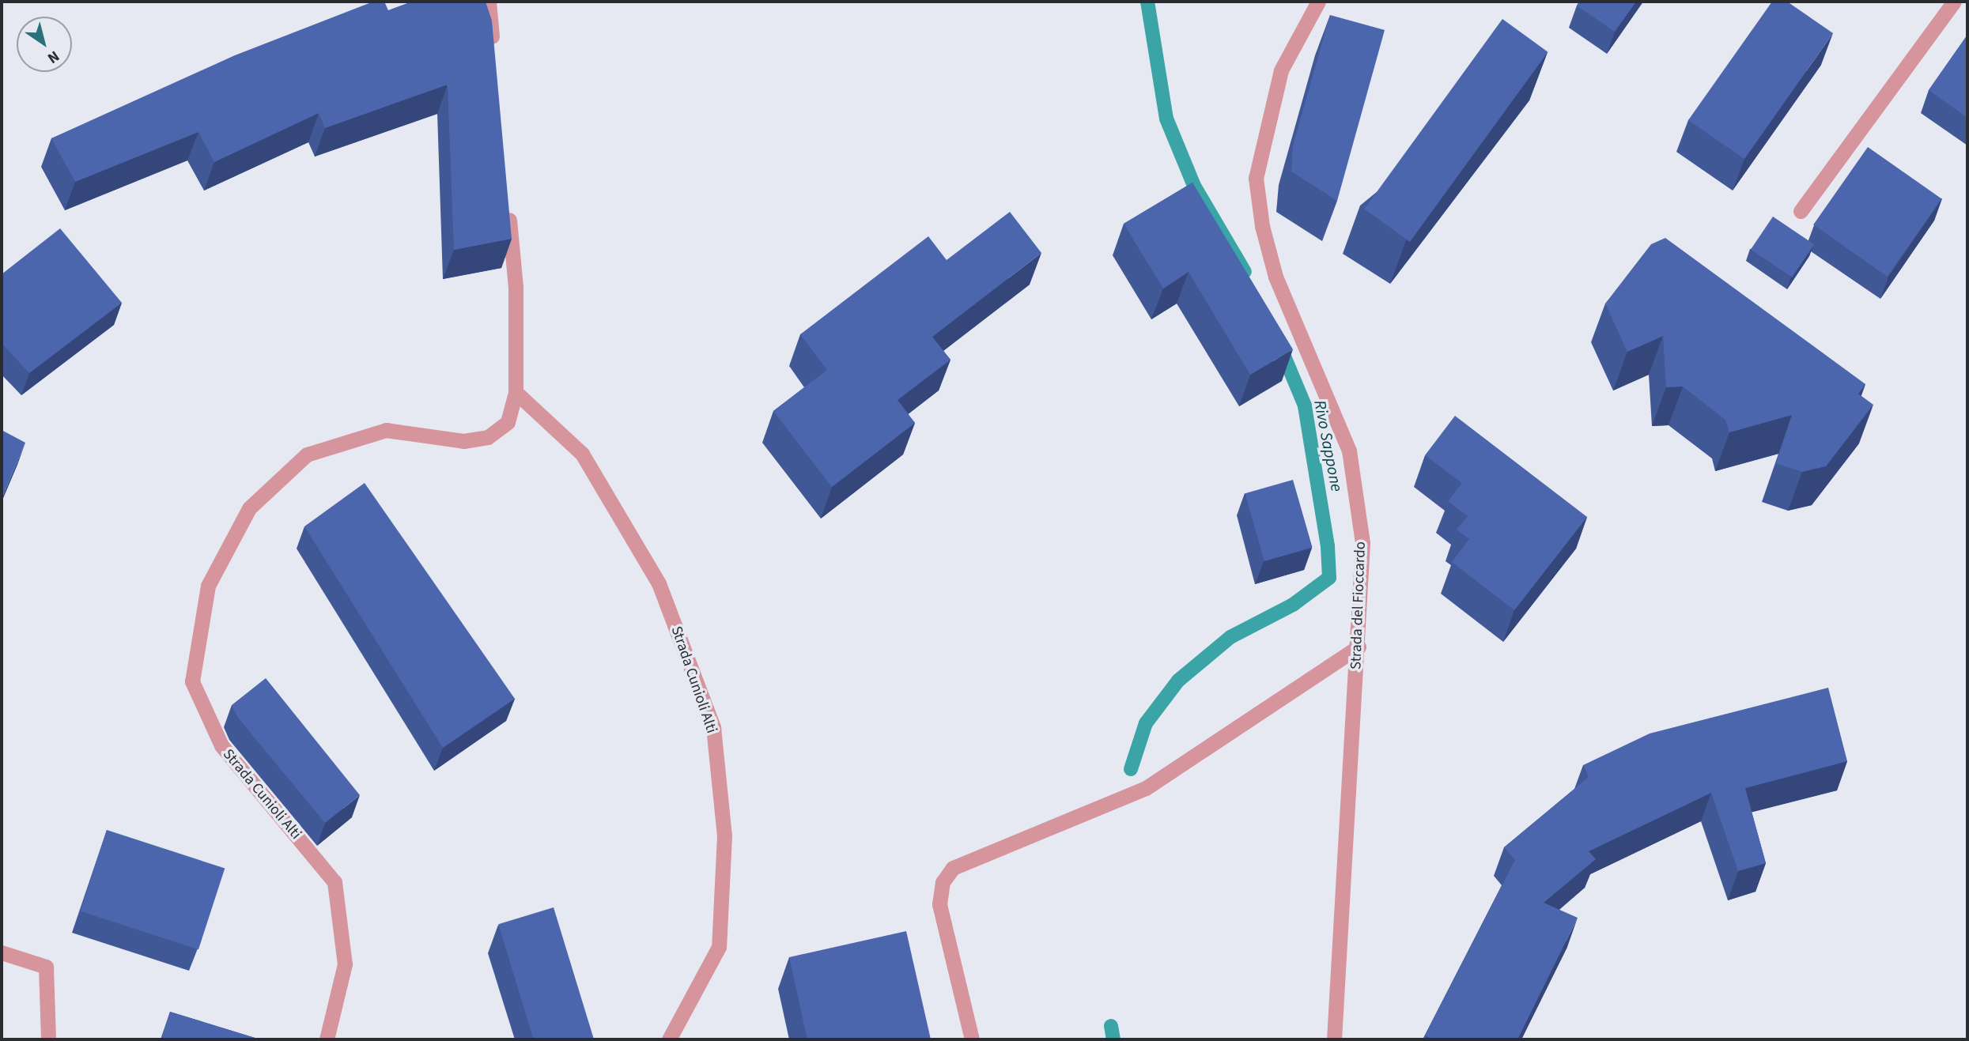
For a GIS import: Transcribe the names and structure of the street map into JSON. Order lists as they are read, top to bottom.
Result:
{
  "streets": {
    "street": ["Strada del Fioccardo", "Strada Cunioli Alti"]
  },
  "water": ["Rivo Sappone"],
  "north": "bottom right"
}
